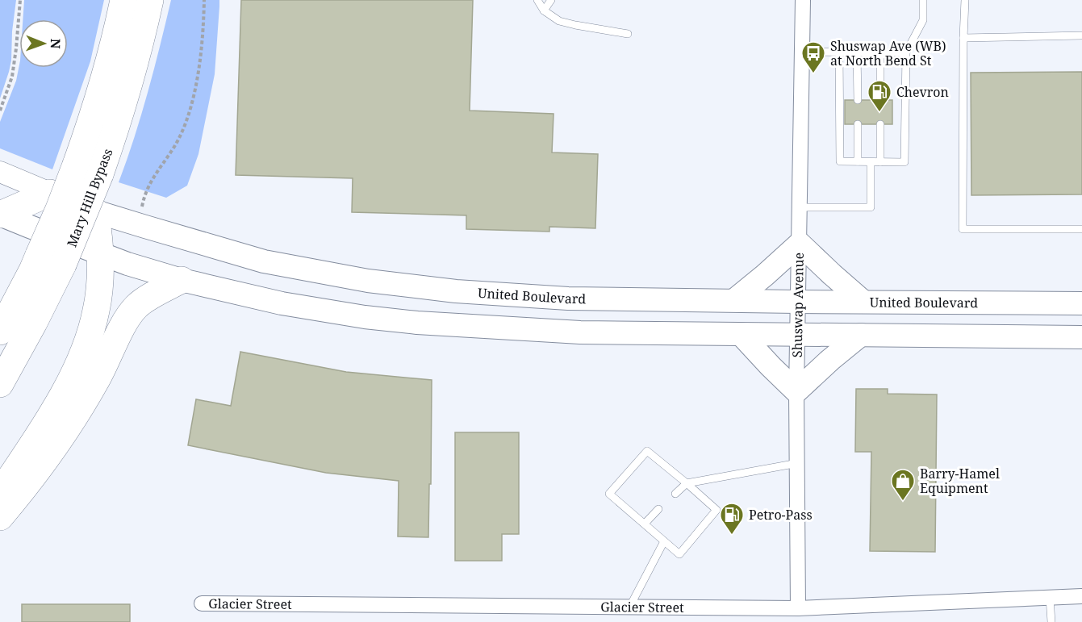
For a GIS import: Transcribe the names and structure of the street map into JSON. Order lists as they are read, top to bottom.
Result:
{
  "streets": {
    "highway": ["Mary Hill Bypass"],
    "main road": ["United Boulevard"],
    "street": ["Shuswap Avenue", "Glacier Street"]
  },
  "crossings": [
    ["United Boulevard", "Shuswap Avenue"],
    ["Shuswap Avenue", "Glacier Street"]
  ],
  "places": {
    "bus stop": ["Shuswap Ave (WB) at North Bend St"],
    "fuel station": ["Chevron", "Petro-Pass"],
    "shop": ["Barry-Hamel Equipment"]
  },
  "north": "right"
}
